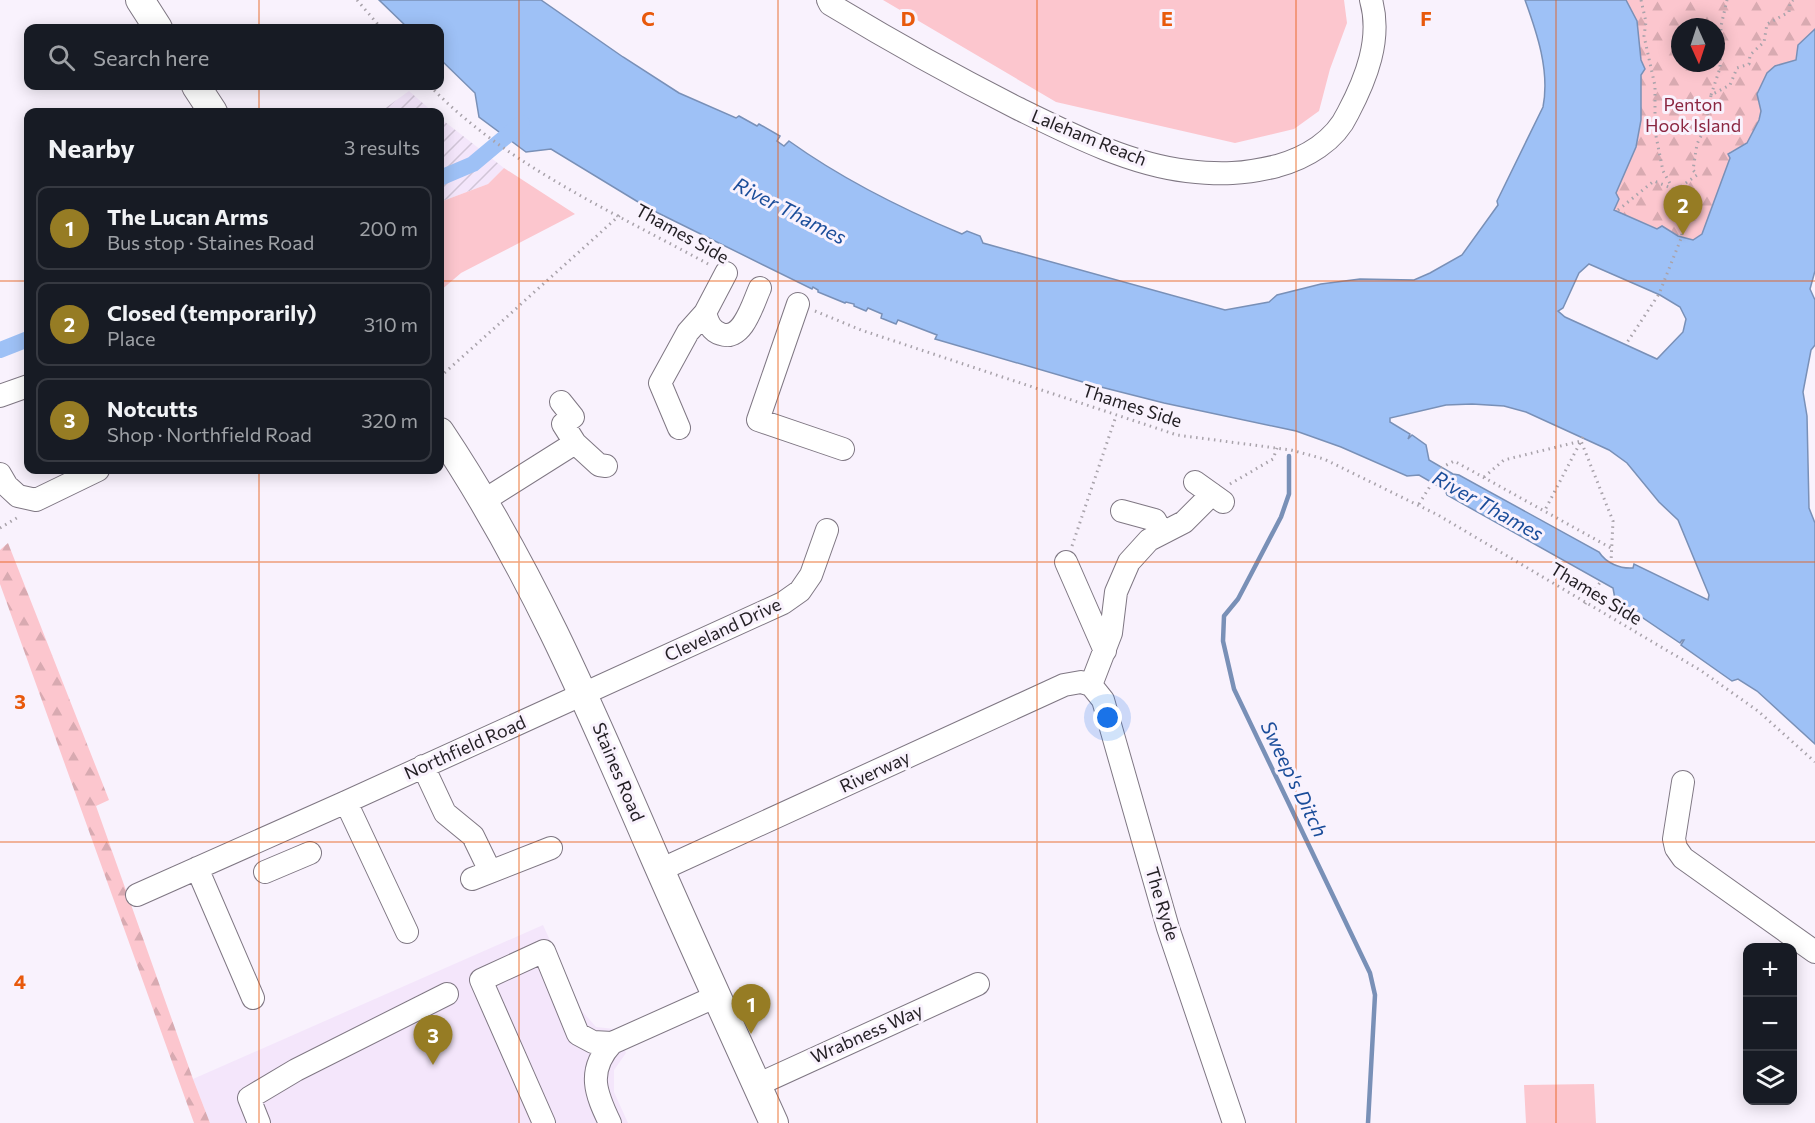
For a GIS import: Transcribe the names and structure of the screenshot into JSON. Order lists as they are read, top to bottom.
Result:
{
  "streets": {
    "main road": ["Staines Road"],
    "street": [
      "Laleham Reach",
      "Cleveland Drive",
      "Northfield Road",
      "Riverway",
      "The Ryde",
      "Wrabness Way"
    ],
    "path": ["Thames Side"]
  },
  "crossings": [
    ["Cleveland Drive", "Northfield Road"],
    ["Cleveland Drive", "Staines Road"],
    ["Northfield Road", "Staines Road"],
    ["Staines Road", "Riverway"],
    ["Staines Road", "Wrabness Way"],
    ["Riverway", "The Ryde"]
  ],
  "water": ["River Thames", "Sweep's Ditch"],
  "parks": ["Penton Hook Island"],
  "north": "bottom",
  "page": {
    "search": "Search here",
    "heading": ["Nearby", "3 results"],
    "pins": ["2", "1", "3"],
    "list": [
      {
        "mark": "1",
        "name": "The Lucan Arms",
        "note": "Bus stop · Staines Road",
        "value": "200 m"
      },
      {
        "mark": "2",
        "name": "Closed (temporarily)",
        "note": "Place",
        "value": "310 m"
      },
      {
        "mark": "3",
        "name": "Notcutts",
        "note": "Shop · Northfield Road",
        "value": "320 m"
      }
    ],
    "map_buttons": ["+", "−"]
  },
  "grid": {
    "columns": [
      "C",
      "D",
      "E",
      "F"
    ],
    "rows": ["3", "4"]
  }
}
